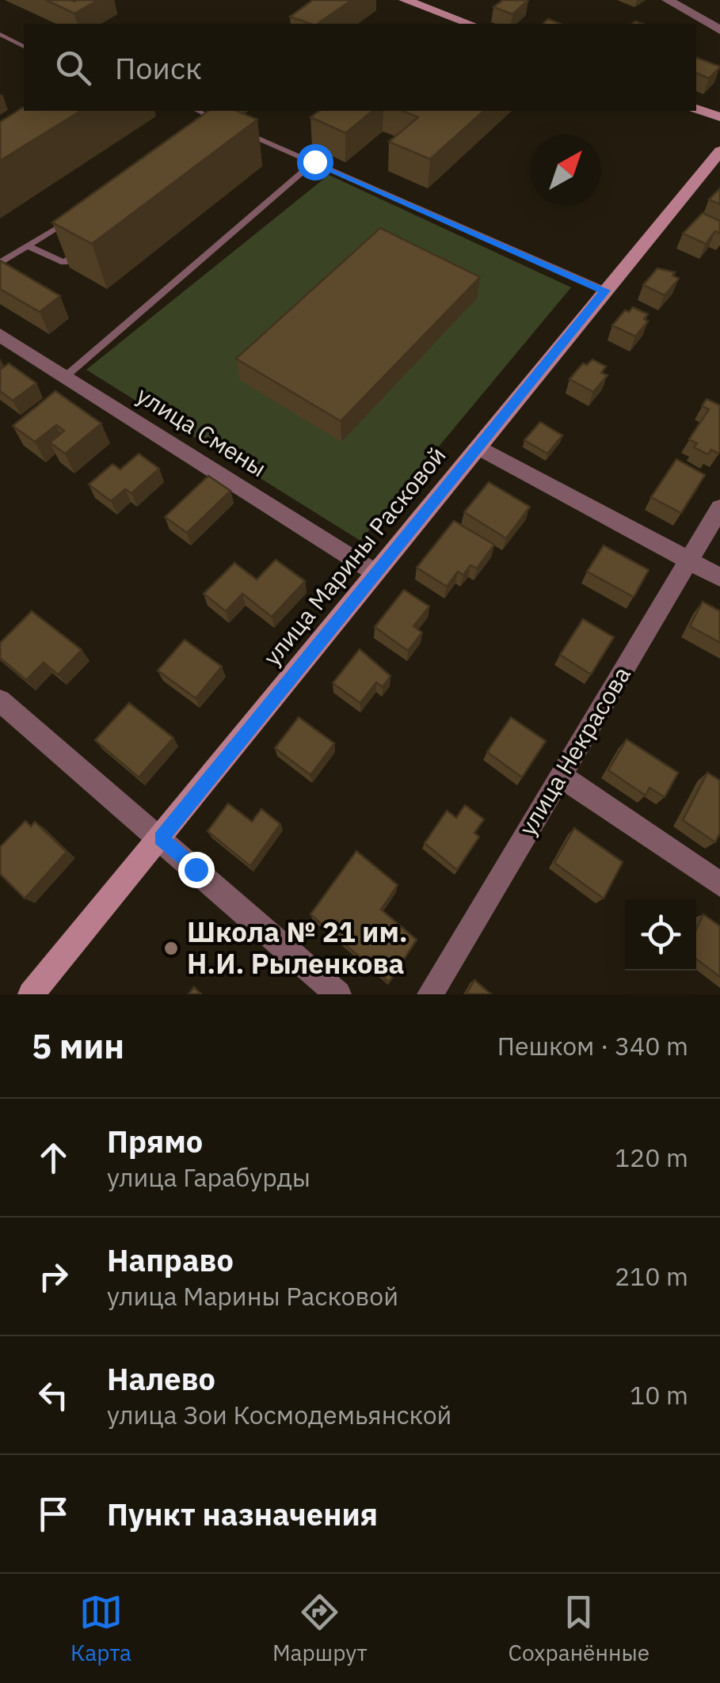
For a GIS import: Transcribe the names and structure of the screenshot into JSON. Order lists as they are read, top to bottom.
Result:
{
  "streets": {
    "street": ["улица Смены", "улица Марины Расковой", "улица Некрасова"]
  },
  "crossings": [
    ["улица Смены", "улица Марины Расковой"]
  ],
  "places": ["Школа № 21 им. Н.И. Рыленкова"],
  "north": "top right",
  "page": {
    "search": "Поиск",
    "heading": ["5 мин", "Пешком · 340 m"],
    "list": [
      ["Прямо", "улица Гарабурды", "120 m"],
      ["Направо", "улица Марины Расковой", "210 m"],
      ["Налево", "улица Зои Космодемьянской", "10 m"],
      "Пункт назначения"
    ],
    "nav": ["Карта", "Маршрут", "Сохранённые"]
  }
}
